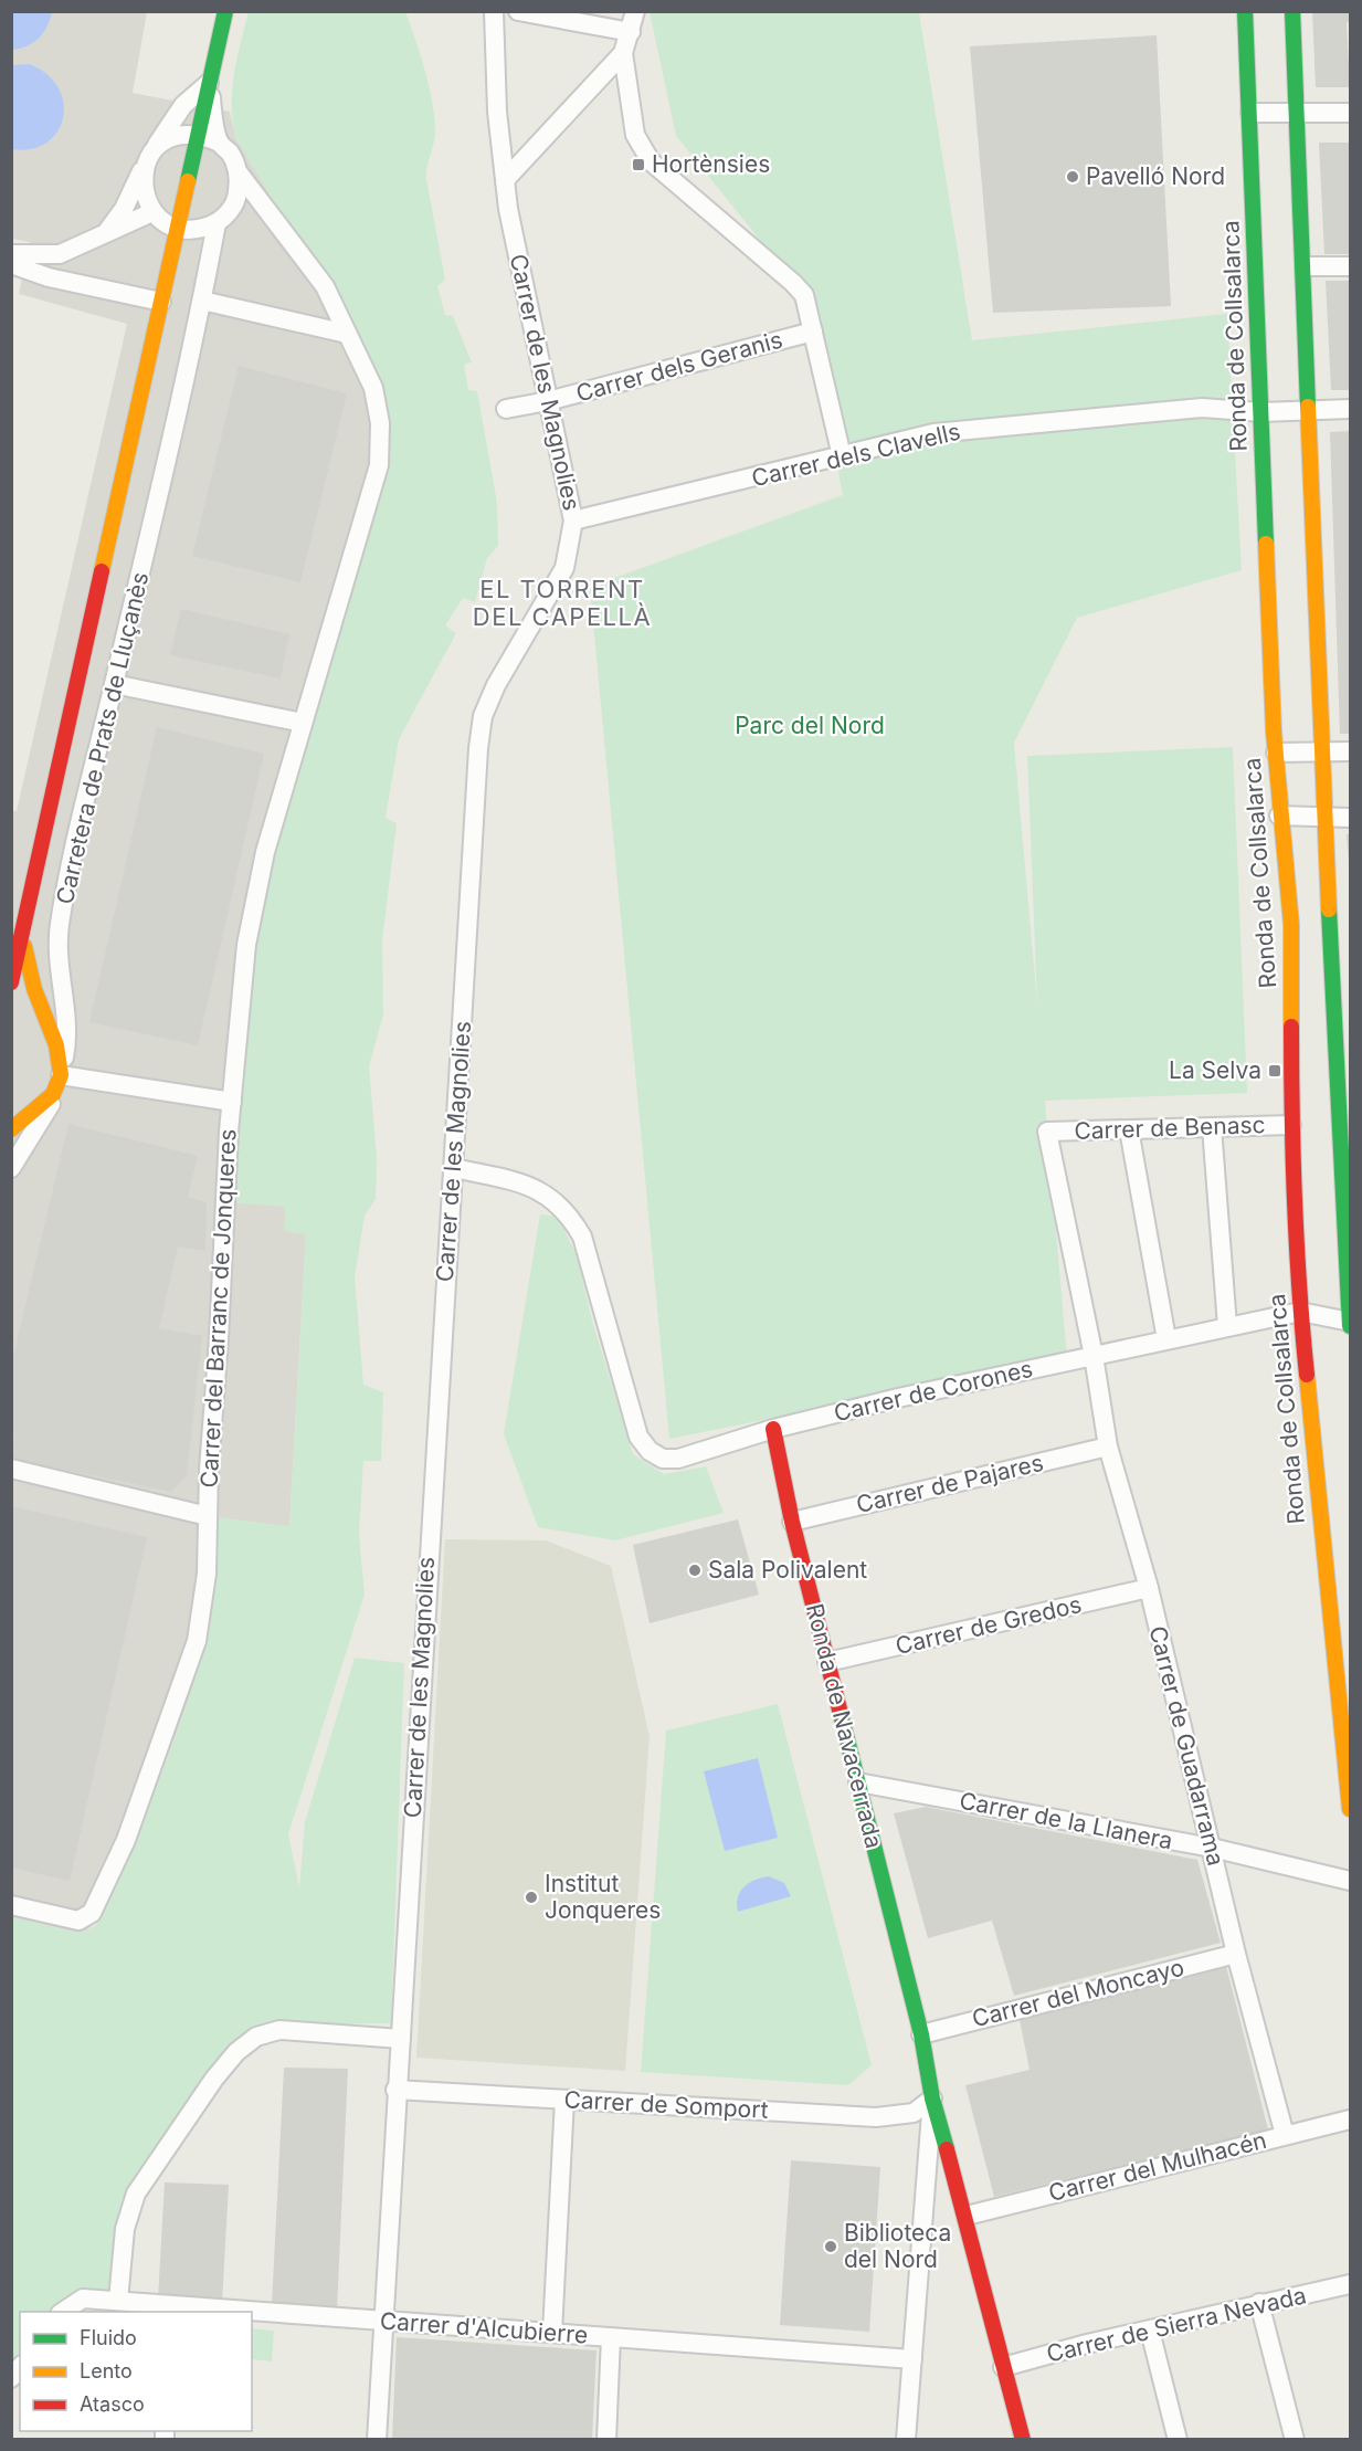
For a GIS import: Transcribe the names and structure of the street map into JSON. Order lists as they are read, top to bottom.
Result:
{
  "streets": {
    "street": [
      "Ronda de Collsalarca",
      "Carrer dels Geranis",
      "Carrer de les Magnolies",
      "Carrer dels Clavells",
      "Carretera de Prats de Lluçanès",
      "Carrer de Benasc",
      "Carrer del Barranc de Jonqueres",
      "Carrer de Corones",
      "Carrer de Pajares",
      "Carrer de Gredos",
      "Ronda de Navacerrada",
      "Carrer de Guadarrama",
      "Carrer de la Llanera",
      "Carrer del Moncayo",
      "Carrer de Somport",
      "Carrer del Mulhacén",
      "Carrer de Sierra Nevada",
      "Carrer d'Alcubierre"
    ]
  },
  "crossings": [
    ["Ronda de Collsalarca", "Carrer dels Clavells"],
    ["Ronda de Collsalarca", "Carrer de Benasc"],
    ["Ronda de Collsalarca", "Carrer de Corones"],
    ["Carrer dels Geranis", "Carrer de les Magnolies"],
    ["Carrer de les Magnolies", "Carrer dels Clavells"],
    ["Carrer de les Magnolies", "Carrer de Somport"],
    ["Carrer de les Magnolies", "Carrer d'Alcubierre"],
    ["Carretera de Prats de Lluçanès", "Carrer del Barranc de Jonqueres"],
    ["Carrer de Benasc", "Carrer de Corones"],
    ["Carrer de Benasc", "Carrer de Guadarrama"],
    ["Carrer de Corones", "Ronda de Navacerrada"],
    ["Carrer de Corones", "Carrer de Guadarrama"],
    ["Carrer de Pajares", "Ronda de Navacerrada"],
    ["Carrer de Pajares", "Carrer de Guadarrama"],
    ["Carrer de Gredos", "Ronda de Navacerrada"],
    ["Carrer de Gredos", "Carrer de Guadarrama"],
    ["Ronda de Navacerrada", "Carrer de la Llanera"],
    ["Ronda de Navacerrada", "Carrer del Moncayo"],
    ["Ronda de Navacerrada", "Carrer de Somport"],
    ["Ronda de Navacerrada", "Carrer del Mulhacén"],
    ["Ronda de Navacerrada", "Carrer de Sierra Nevada"],
    ["Carrer de Guadarrama", "Carrer de la Llanera"],
    ["Carrer de Guadarrama", "Carrer del Moncayo"],
    ["Carrer de Guadarrama", "Carrer del Mulhacén"]
  ],
  "districts": ["EL TORRENT DEL CAPELLÀ"],
  "parks": ["Parc del Nord"],
  "places": {
    "transit": ["Hortènsies", "La Selva"],
    "other": [
      "Pavelló Nord",
      "Sala Polivalent",
      "Institut Jonqueres",
      "Biblioteca del Nord"
    ]
  },
  "legend": ["Fluido", "Lento", "Atasco"]
}
